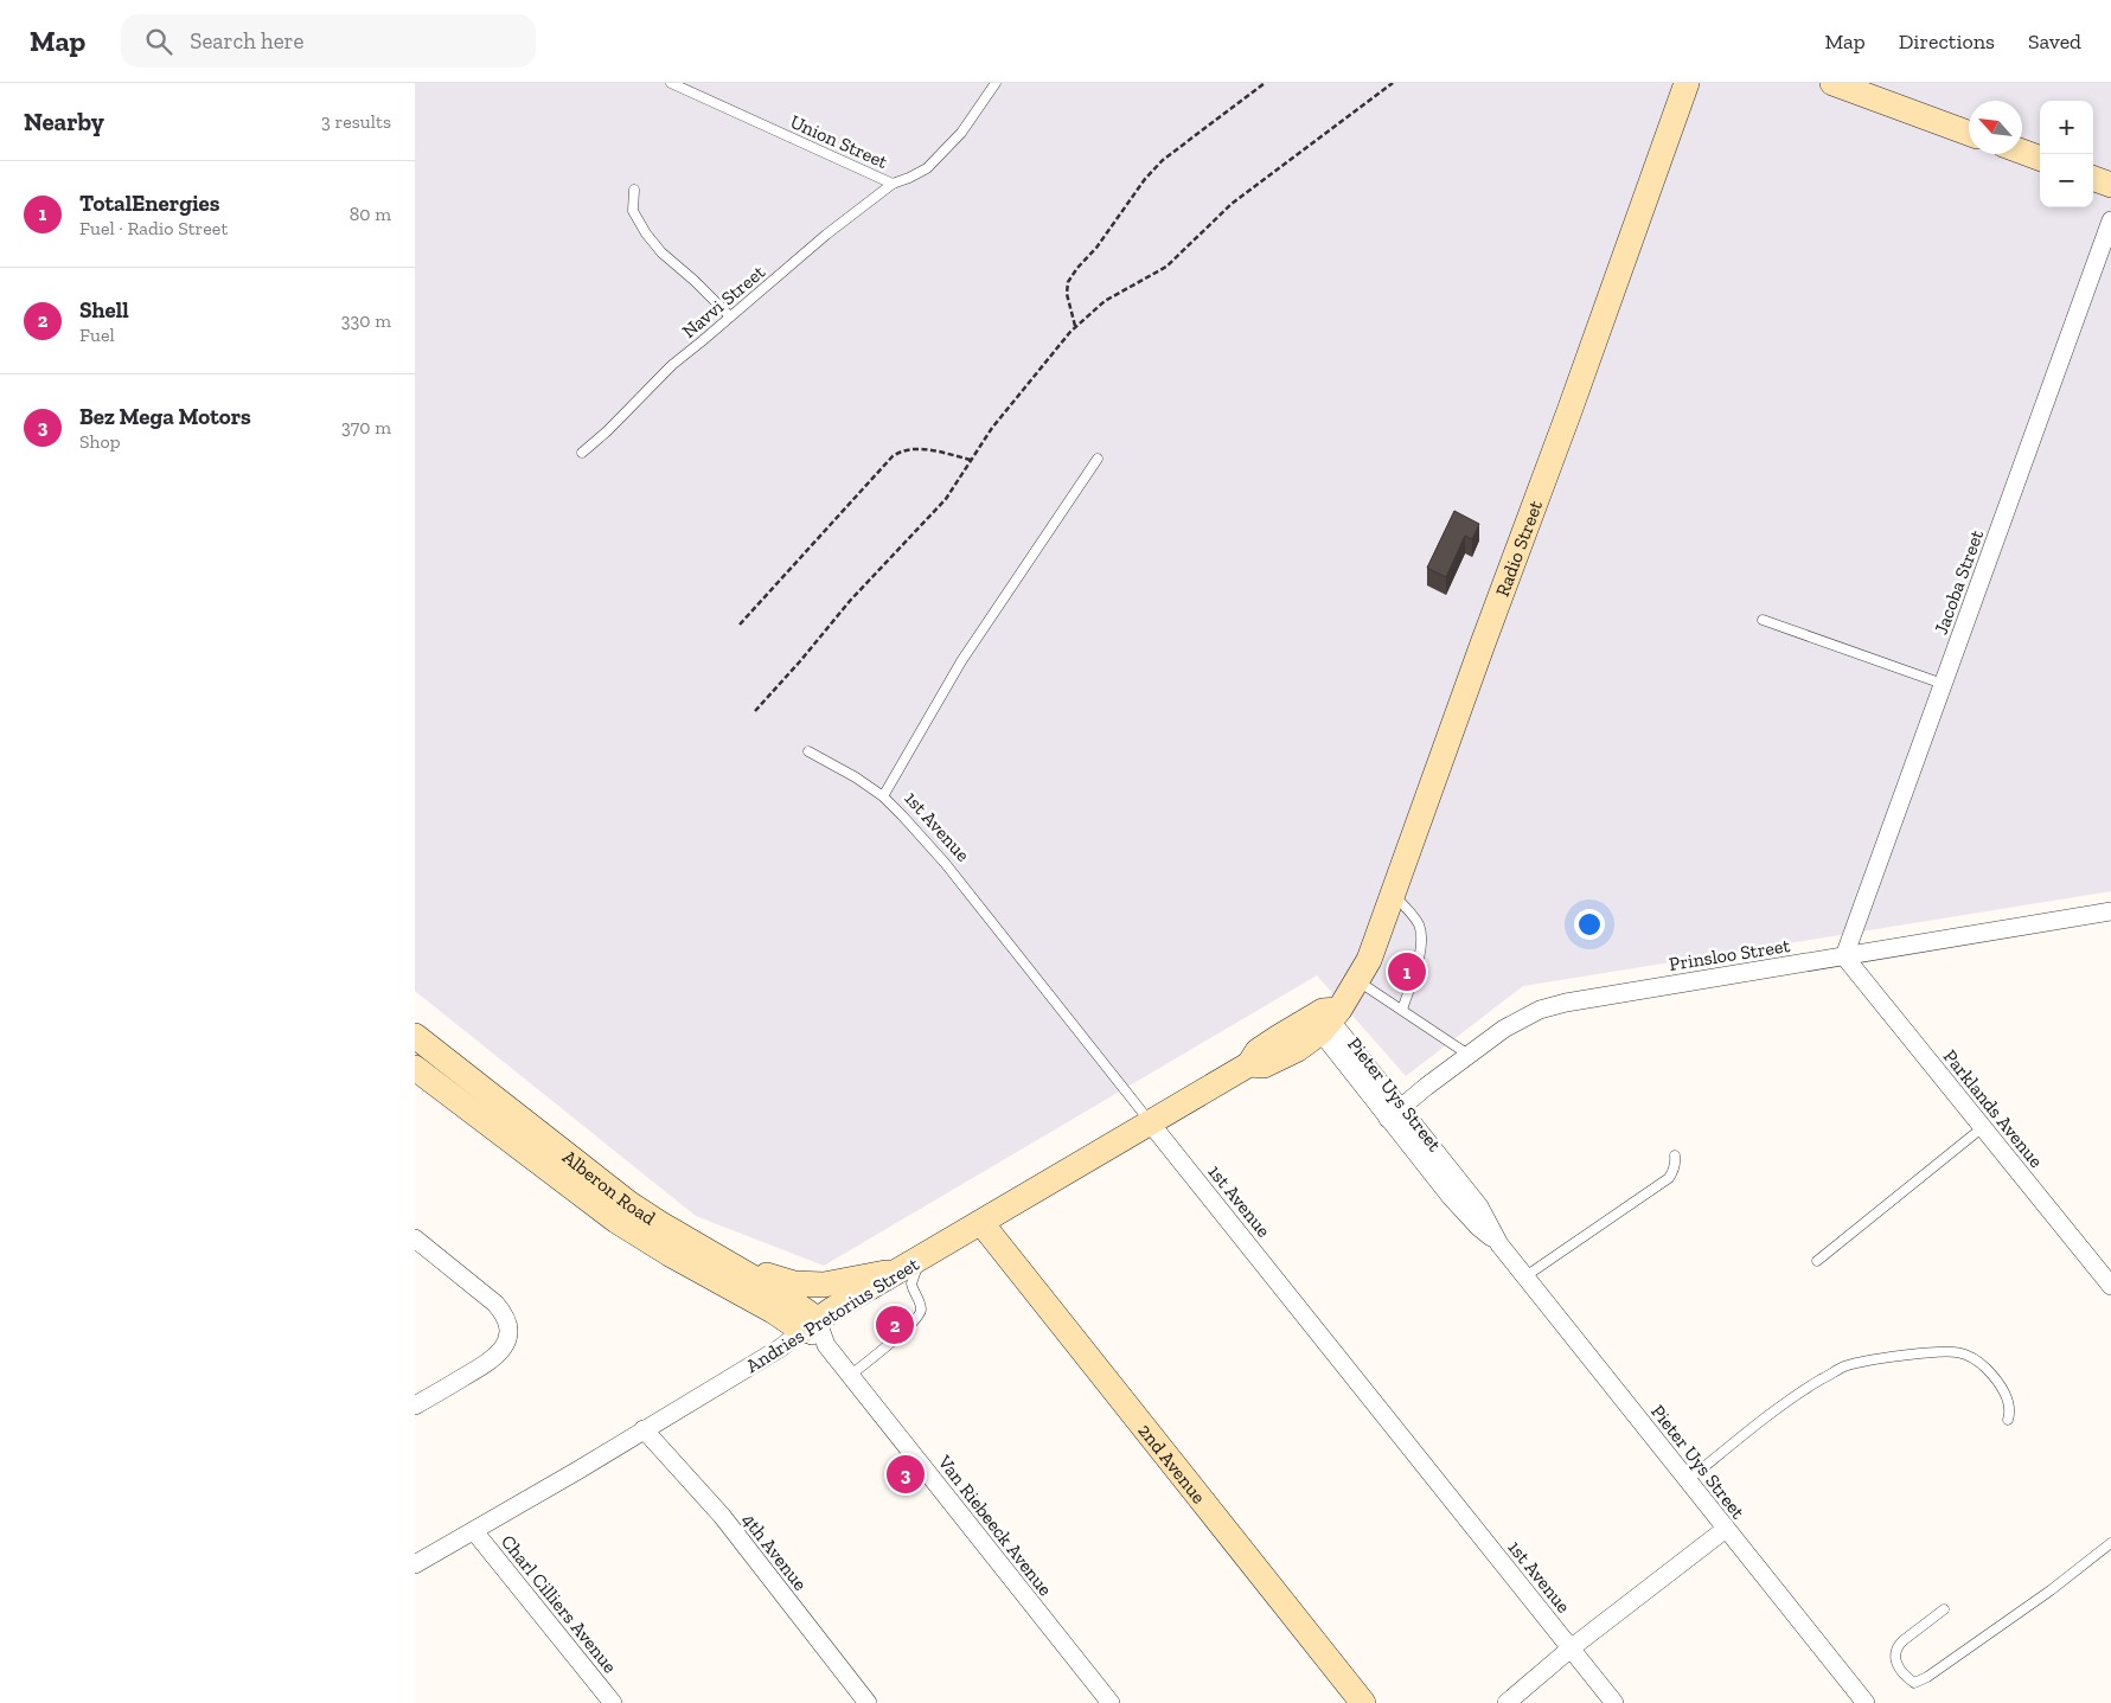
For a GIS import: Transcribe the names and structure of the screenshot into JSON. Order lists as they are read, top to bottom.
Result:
{
  "streets": {
    "main road": [
      "Radio Street",
      "Alberon Road",
      "Andries Pretorius Street",
      "2nd Avenue"
    ],
    "street": [
      "Jacoba Street",
      "1st Avenue",
      "Prinsloo Street",
      "Pieter Uys Street",
      "Parklands Avenue",
      "Van Riebeeck Avenue",
      "4th Avenue",
      "Charl Cilliers Avenue"
    ],
    "lane": ["Union Street", "Navvi Street"]
  },
  "crossings": [
    ["Union Street", "Navvi Street"],
    ["Radio Street", "Pieter Uys Street"],
    ["Radio Street", "Andries Pretorius Street"],
    ["Jacoba Street", "Prinsloo Street"],
    ["Jacoba Street", "Parklands Avenue"],
    ["1st Avenue", "Andries Pretorius Street"],
    ["Prinsloo Street", "Pieter Uys Street"],
    ["Prinsloo Street", "Parklands Avenue"],
    ["Pieter Uys Street", "Andries Pretorius Street"],
    ["Alberon Road", "Andries Pretorius Street"],
    ["Alberon Road", "Van Riebeeck Avenue"],
    ["Andries Pretorius Street", "2nd Avenue"],
    ["Andries Pretorius Street", "Van Riebeeck Avenue"],
    ["Andries Pretorius Street", "4th Avenue"],
    ["Andries Pretorius Street", "Charl Cilliers Avenue"]
  ],
  "north": "top left",
  "page": {
    "header": "Map",
    "search": "Search here",
    "nav": ["Map", "Directions", "Saved"],
    "heading": ["Nearby", "3 results"],
    "map_buttons": ["+", "−"],
    "list": [
      {
        "mark": "1",
        "name": "TotalEnergies",
        "note": "Fuel · Radio Street",
        "value": "80 m"
      },
      {
        "mark": "2",
        "name": "Shell",
        "note": "Fuel",
        "value": "330 m"
      },
      {
        "mark": "3",
        "name": "Bez Mega Motors",
        "note": "Shop",
        "value": "370 m"
      }
    ],
    "pins": ["1", "2", "3"]
  }
}
